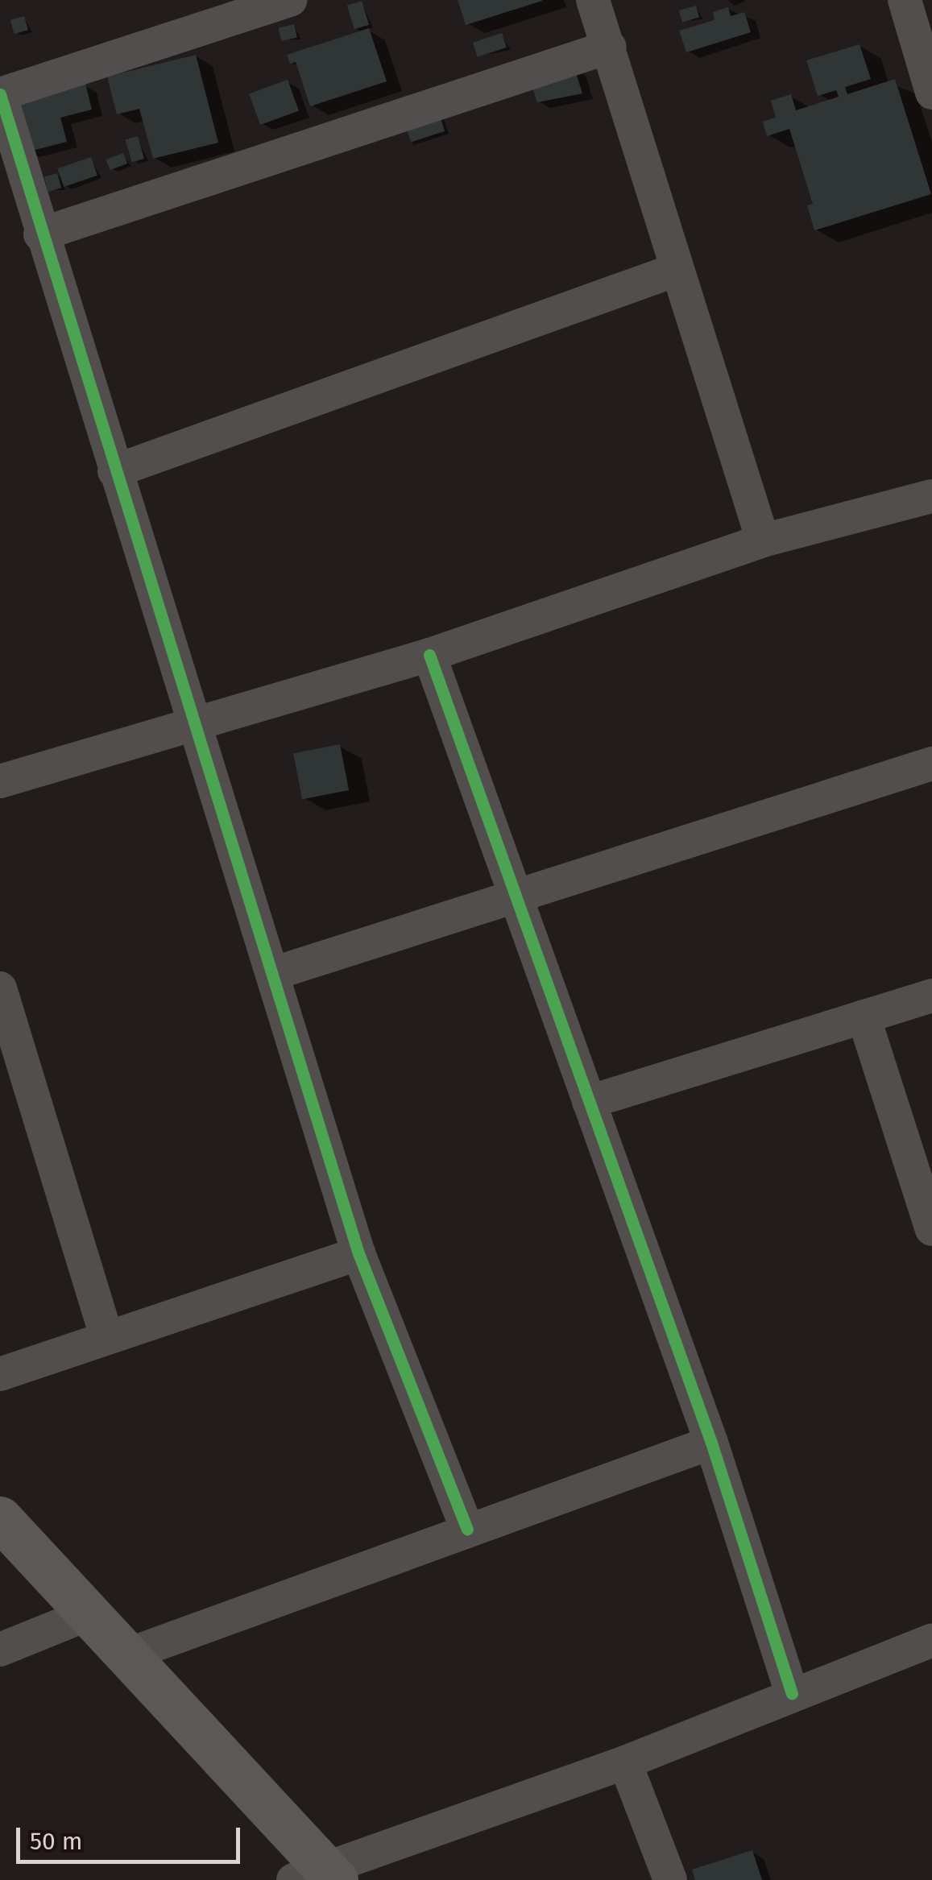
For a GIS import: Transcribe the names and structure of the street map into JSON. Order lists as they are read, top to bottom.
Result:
{
  "scale_bar": "50 m"
}
